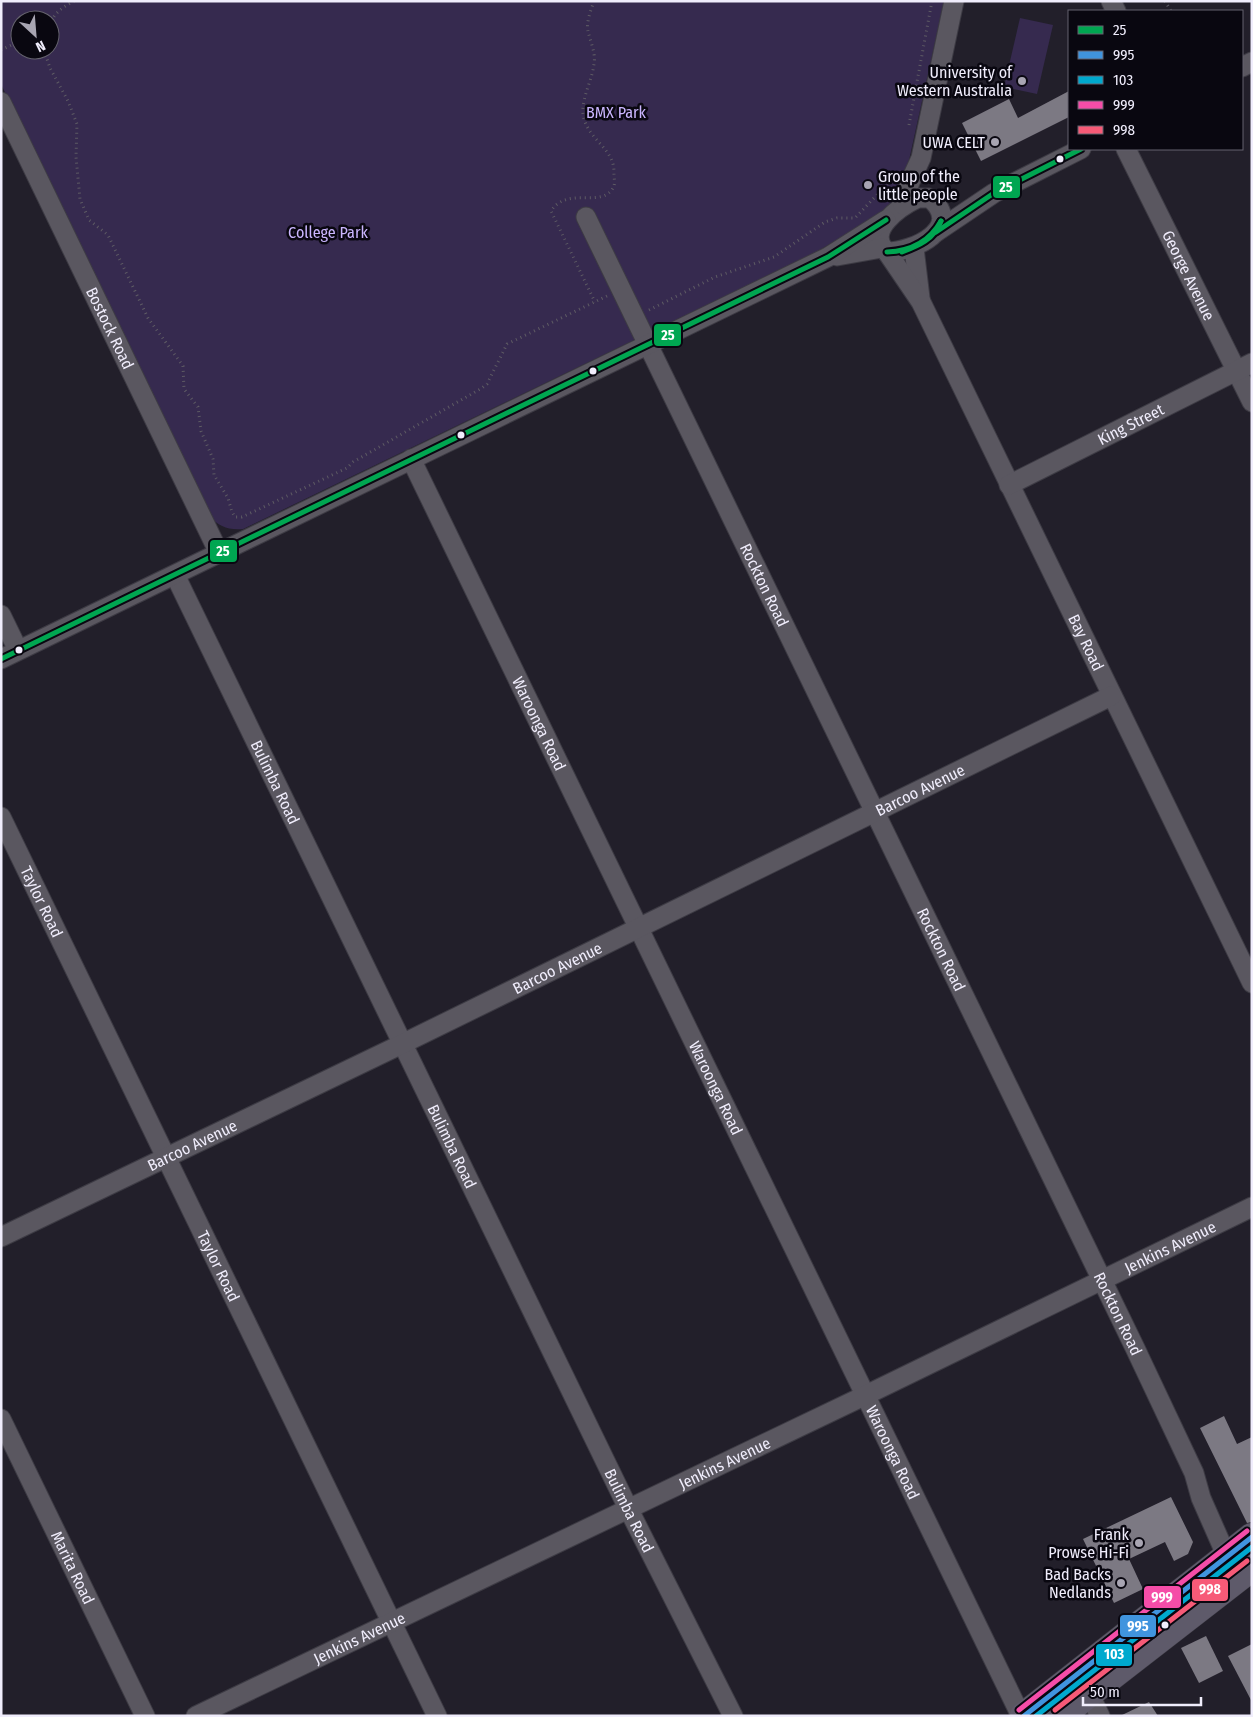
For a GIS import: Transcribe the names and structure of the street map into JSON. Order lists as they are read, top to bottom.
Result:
{
  "streets": {
    "street": [
      "George Avenue",
      "Bostock Road",
      "King Street",
      "Rockton Road",
      "Bay Road",
      "Waroonga Road",
      "Bulimba Road",
      "Barcoo Avenue",
      "Taylor Road",
      "Jenkins Avenue",
      "Marita Road"
    ]
  },
  "crossings": [
    ["George Avenue", "King Street"],
    ["King Street", "Bay Road"],
    ["Rockton Road", "Barcoo Avenue"],
    ["Rockton Road", "Jenkins Avenue"],
    ["Bay Road", "Barcoo Avenue"],
    ["Waroonga Road", "Barcoo Avenue"],
    ["Waroonga Road", "Jenkins Avenue"],
    ["Bulimba Road", "Barcoo Avenue"],
    ["Bulimba Road", "Jenkins Avenue"],
    ["Barcoo Avenue", "Taylor Road"],
    ["Taylor Road", "Jenkins Avenue"]
  ],
  "parks": ["BMX Park", "College Park"],
  "places": [
    "University of Western Australia",
    "UWA CELT",
    "Group of the little people",
    "Frank Prowse Hi-Fi",
    "Bad Backs Nedlands"
  ],
  "lines": [
    "transit line 25",
    "transit line 999",
    "transit line 995",
    "transit line 103",
    "transit line 998"
  ],
  "legend": [
    "25",
    "995",
    "103",
    "999",
    "998"
  ],
  "scale_bar": "50 m",
  "north": "bottom right"
}
